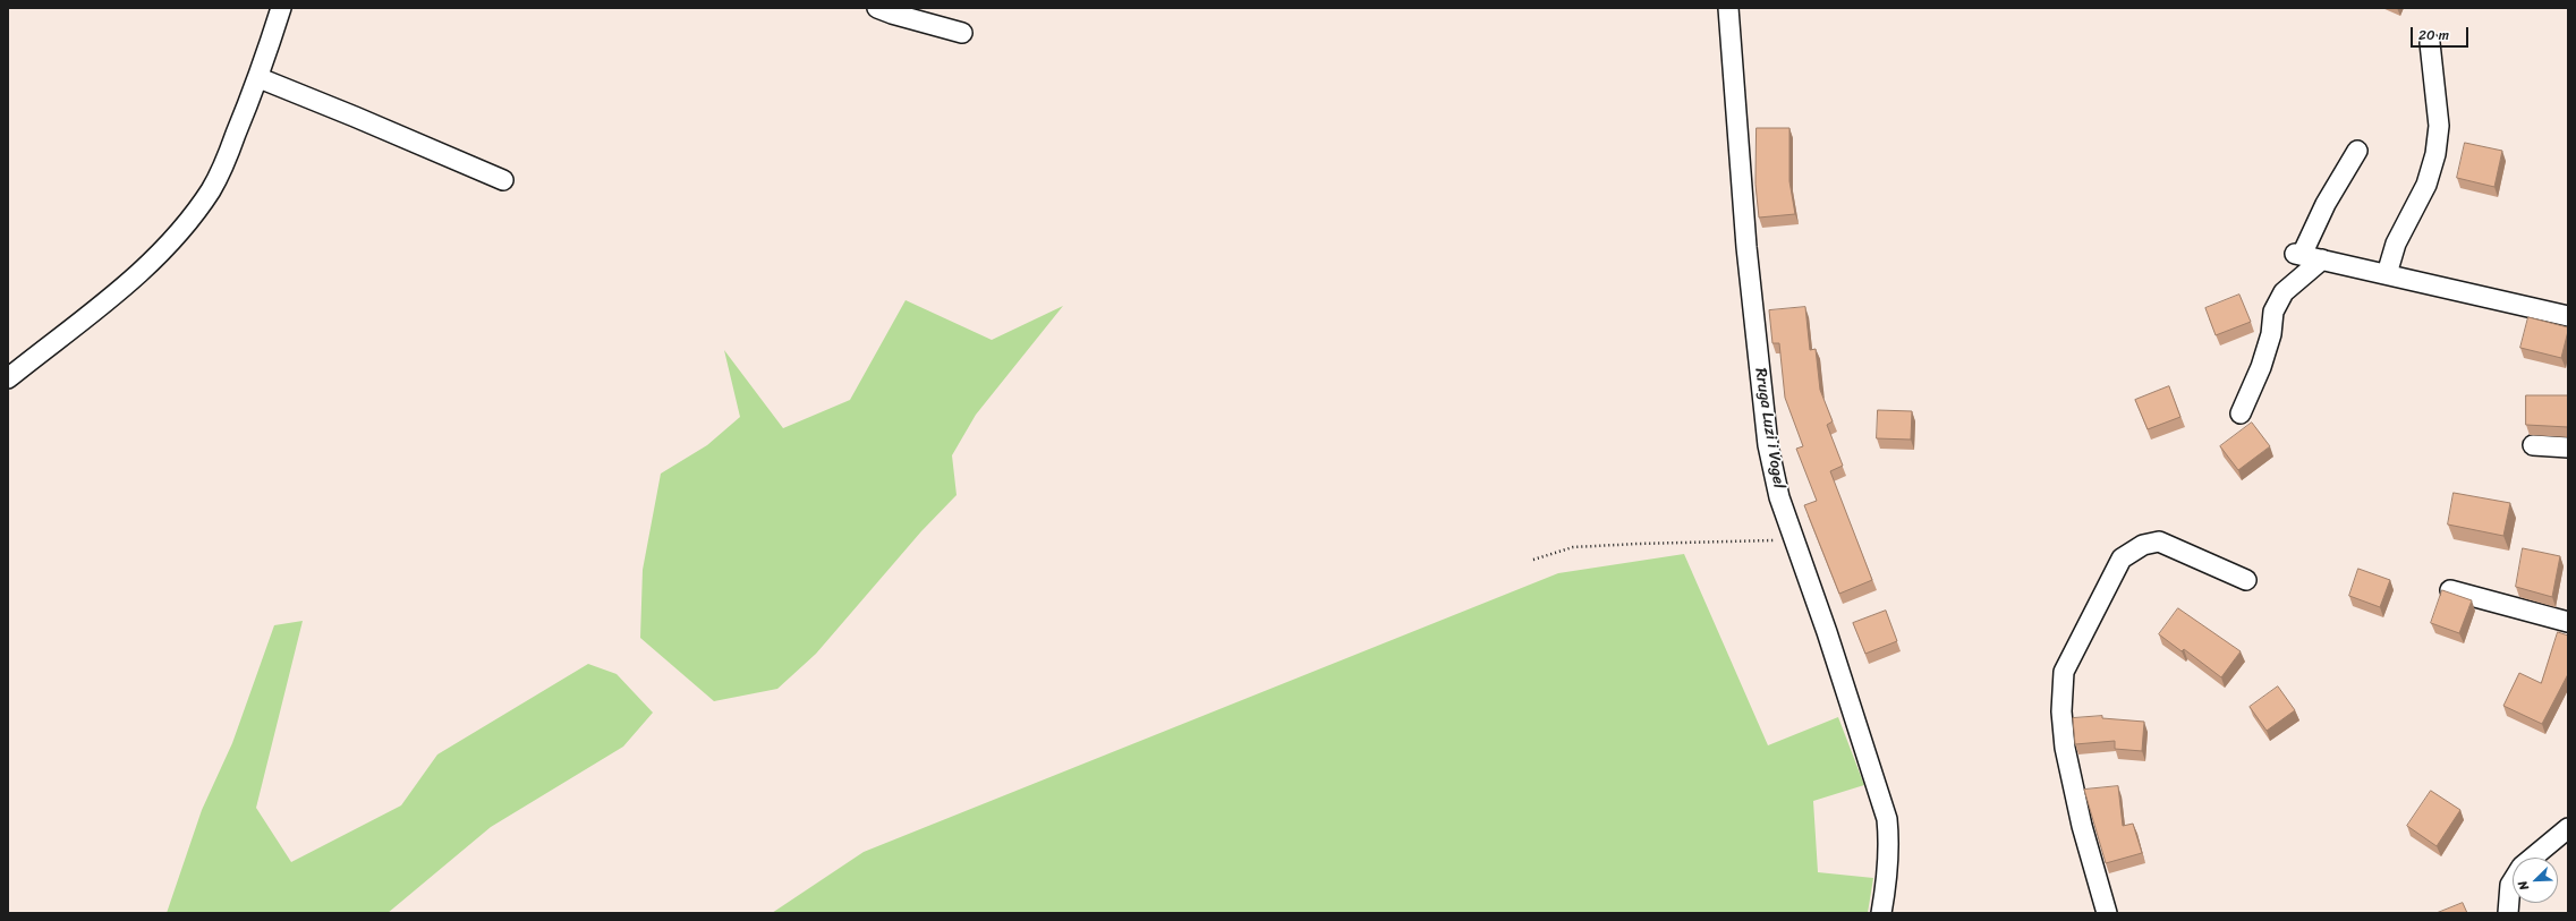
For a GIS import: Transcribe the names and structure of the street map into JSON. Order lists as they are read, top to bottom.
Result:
{
  "streets": {
    "street": ["Rruga Luzi i Vogel"]
  },
  "scale_bar": "20 m",
  "north": "bottom left"
}
